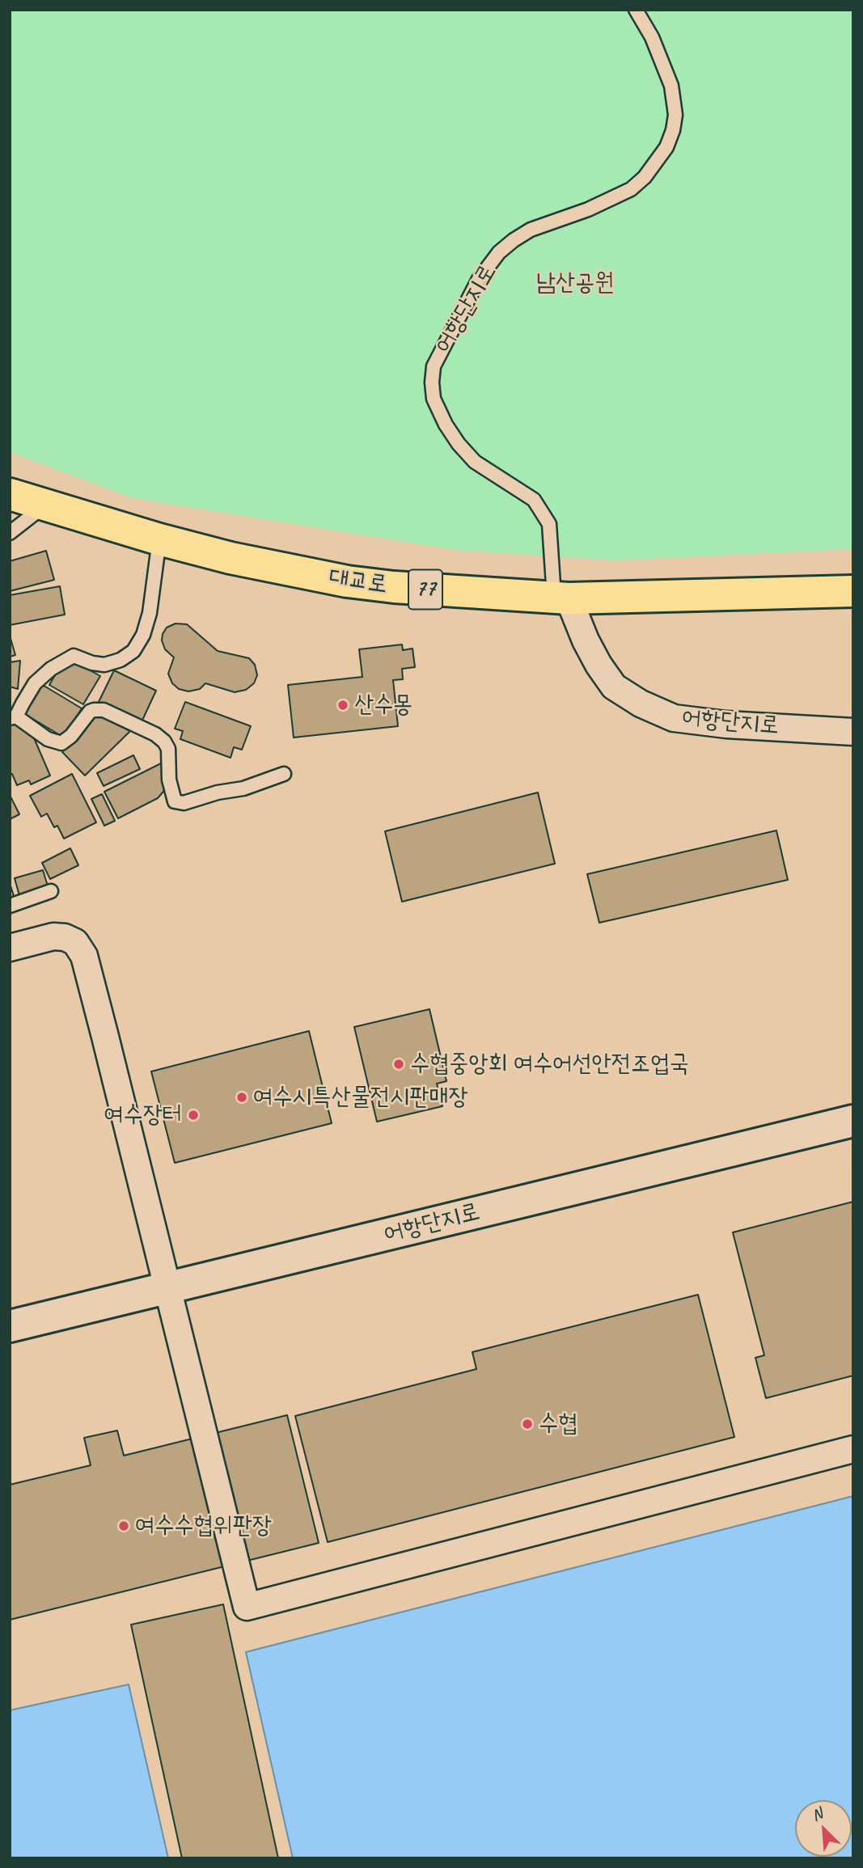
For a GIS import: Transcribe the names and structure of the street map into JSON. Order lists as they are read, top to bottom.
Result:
{
  "streets": {
    "main road": ["대교로", "77"],
    "street": ["어항단지로"]
  },
  "crossings": [
    ["어항단지로", "대교로"]
  ],
  "parks": ["남산공원"],
  "places": [
    "산수몽",
    "수협중앙회 여수어선안전조업국",
    "여수시특산물전시판매장",
    "여수장터",
    "수협",
    "여수수협위판장"
  ],
  "north": "top left"
}
